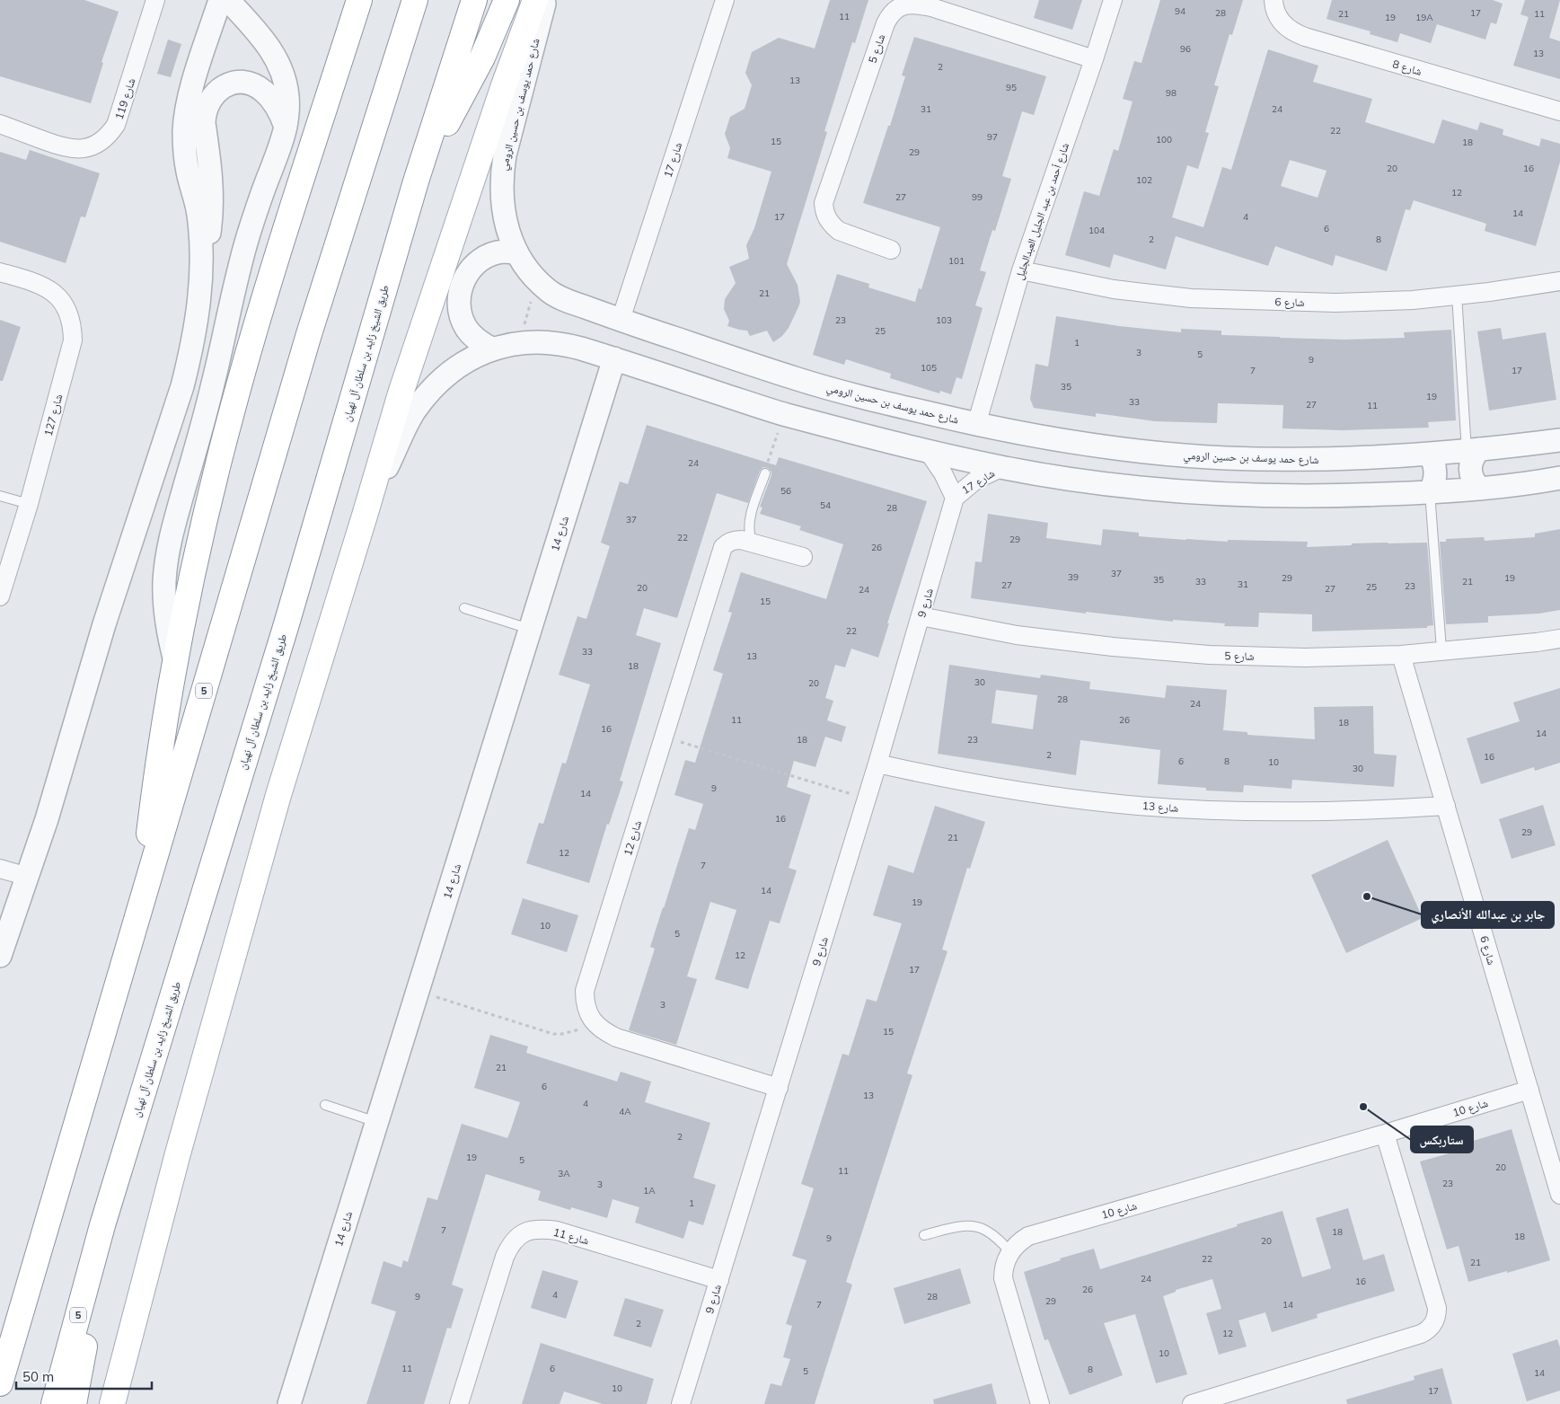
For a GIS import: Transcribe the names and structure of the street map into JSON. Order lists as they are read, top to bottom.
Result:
{
  "streets": {
    "main road": ["طريق الشيخ زايد بن سلطان آل نهيان", "5"],
    "street": [
      "شارع 5",
      "شارع 8",
      "شارع 119",
      "شارع حمد يوسف بن حسين الرومي",
      "شارع 17",
      "شارع أحمد بن عبد الجليل العبدالجليل",
      "شارع 6",
      "شارع 127",
      "شارع 14",
      "شارع 9",
      "شارع 13",
      "شارع 12",
      "شارع 10",
      "شارع 11"
    ]
  },
  "crossings": [
    ["شارع 5", "شارع أحمد بن عبد الجليل العبدالجليل"],
    ["شارع 5", "شارع 6"],
    ["شارع 5", "شارع 9"],
    ["شارع حمد يوسف بن حسين الرومي", "شارع 17"],
    ["شارع حمد يوسف بن حسين الرومي", "شارع أحمد بن عبد الجليل العبدالجليل"],
    ["شارع 17", "شارع 9"],
    ["شارع أحمد بن عبد الجليل العبدالجليل", "شارع 6"],
    ["شارع 6", "شارع 13"],
    ["شارع 6", "شارع 10"],
    ["شارع 9", "شارع 13"],
    ["شارع 9", "شارع 11"]
  ],
  "places": ["جابر بن عبدالله الأنصاري", "ستاربكس"],
  "house_numbers": [
    "94",
    "28",
    "17",
    "21",
    "11",
    "11",
    "19",
    "19A",
    "96",
    "13",
    "2",
    "13",
    "95",
    "98",
    "31",
    "24",
    "22",
    "97",
    "100",
    "15",
    "18",
    "29",
    "20",
    "16",
    "102",
    "12",
    "27",
    "99",
    "14",
    "17",
    "4",
    "6",
    "104",
    "2",
    "8",
    "101",
    "21",
    "23",
    "103",
    "25",
    "1",
    "3",
    "5",
    "9",
    "105",
    "7",
    "17",
    "35",
    "19",
    "33",
    "27",
    "11",
    "24",
    "56",
    "54",
    "28",
    "37",
    "22",
    "29",
    "26",
    "37",
    "39",
    "29",
    "19",
    "35",
    "33",
    "21",
    "31",
    "27",
    "23",
    "25",
    "20",
    "27",
    "24",
    "15",
    "22",
    "33",
    "13",
    "18",
    "30",
    "20",
    "28",
    "24",
    "11",
    "26",
    "18",
    "16",
    "14",
    "18",
    "23",
    "2",
    "16",
    "6",
    "8",
    "10",
    "30",
    "9",
    "14",
    "16",
    "29",
    "21",
    "12",
    "7",
    "14",
    "19",
    "10",
    "5",
    "12",
    "17",
    "3",
    "15",
    "21",
    "6",
    "13",
    "4",
    "4A",
    "2",
    "19",
    "5",
    "20",
    "11",
    "3A",
    "23",
    "3",
    "1A",
    "1",
    "7",
    "18",
    "18",
    "9",
    "20",
    "22",
    "21",
    "24",
    "16",
    "26",
    "4",
    "9",
    "28",
    "29",
    "7",
    "14",
    "2",
    "12",
    "10",
    "11",
    "6",
    "8",
    "5",
    "14",
    "10",
    "17"
  ],
  "scale_bar": "50 m"
}
